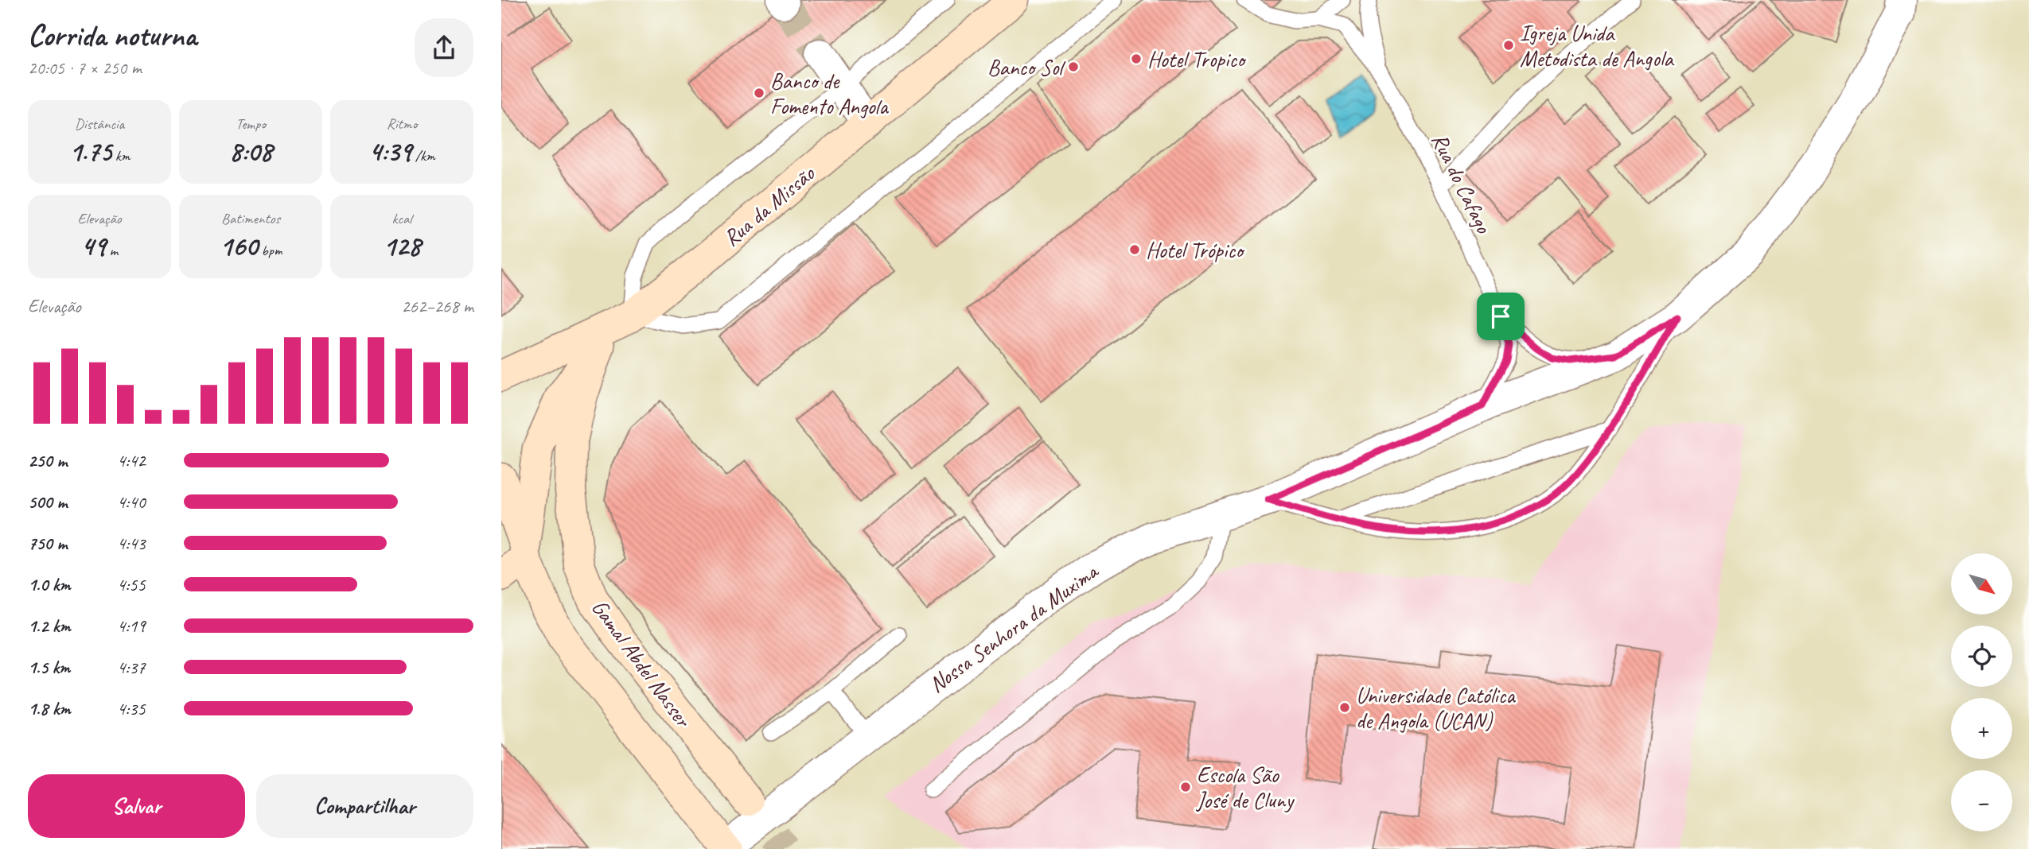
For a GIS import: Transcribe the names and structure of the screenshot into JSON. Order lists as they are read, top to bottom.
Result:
{
  "streets": {
    "main road": ["Rua da Missão", "Gamal Abdel Nasser"],
    "street": ["Nossa Senhora da Muxima"],
    "lane": ["Rua do Cafago"]
  },
  "crossings": [
    ["Rua do Cafago", "Nossa Senhora da Muxima"],
    ["Rua da Missão", "Gamal Abdel Nasser"],
    ["Nossa Senhora da Muxima", "Gamal Abdel Nasser"]
  ],
  "places": [
    "Igreja Unida Metodista de Angola",
    "Hotel Tropico",
    "Banco Sol",
    "Banco de Fomento Angola",
    "Hotel Trópico",
    "Universidade Católica de Angola (UCAN)",
    "Escola São José de Cluny"
  ],
  "north": "bottom right",
  "page": {
    "heading": ["Corrida noturna", "20:05 · 7 × 250 m"],
    "stats": [
      ["Distância", "1.75 km"],
      ["Tempo", "8:08"],
      ["Ritmo", "4:39 /km"],
      ["Elevação", "49 m"],
      ["Batimentos", "160 bpm"],
      ["kcal", "128"]
    ],
    "chart": ["Elevação", "262–268 m"],
    "list": [
      {
        "name": "250 m",
        "note": "4:42"
      },
      {
        "name": "500 m",
        "note": "4:40"
      },
      {
        "name": "750 m",
        "note": "4:43"
      },
      {
        "name": "1.0 km",
        "note": "4:55"
      },
      {
        "name": "1.2 km",
        "note": "4:19"
      },
      {
        "name": "1.5 km",
        "note": "4:37"
      },
      {
        "name": "1.8 km",
        "note": "4:35"
      }
    ],
    "map_buttons": ["+", "−"],
    "buttons": ["Salvar", "Compartilhar"]
  }
}
